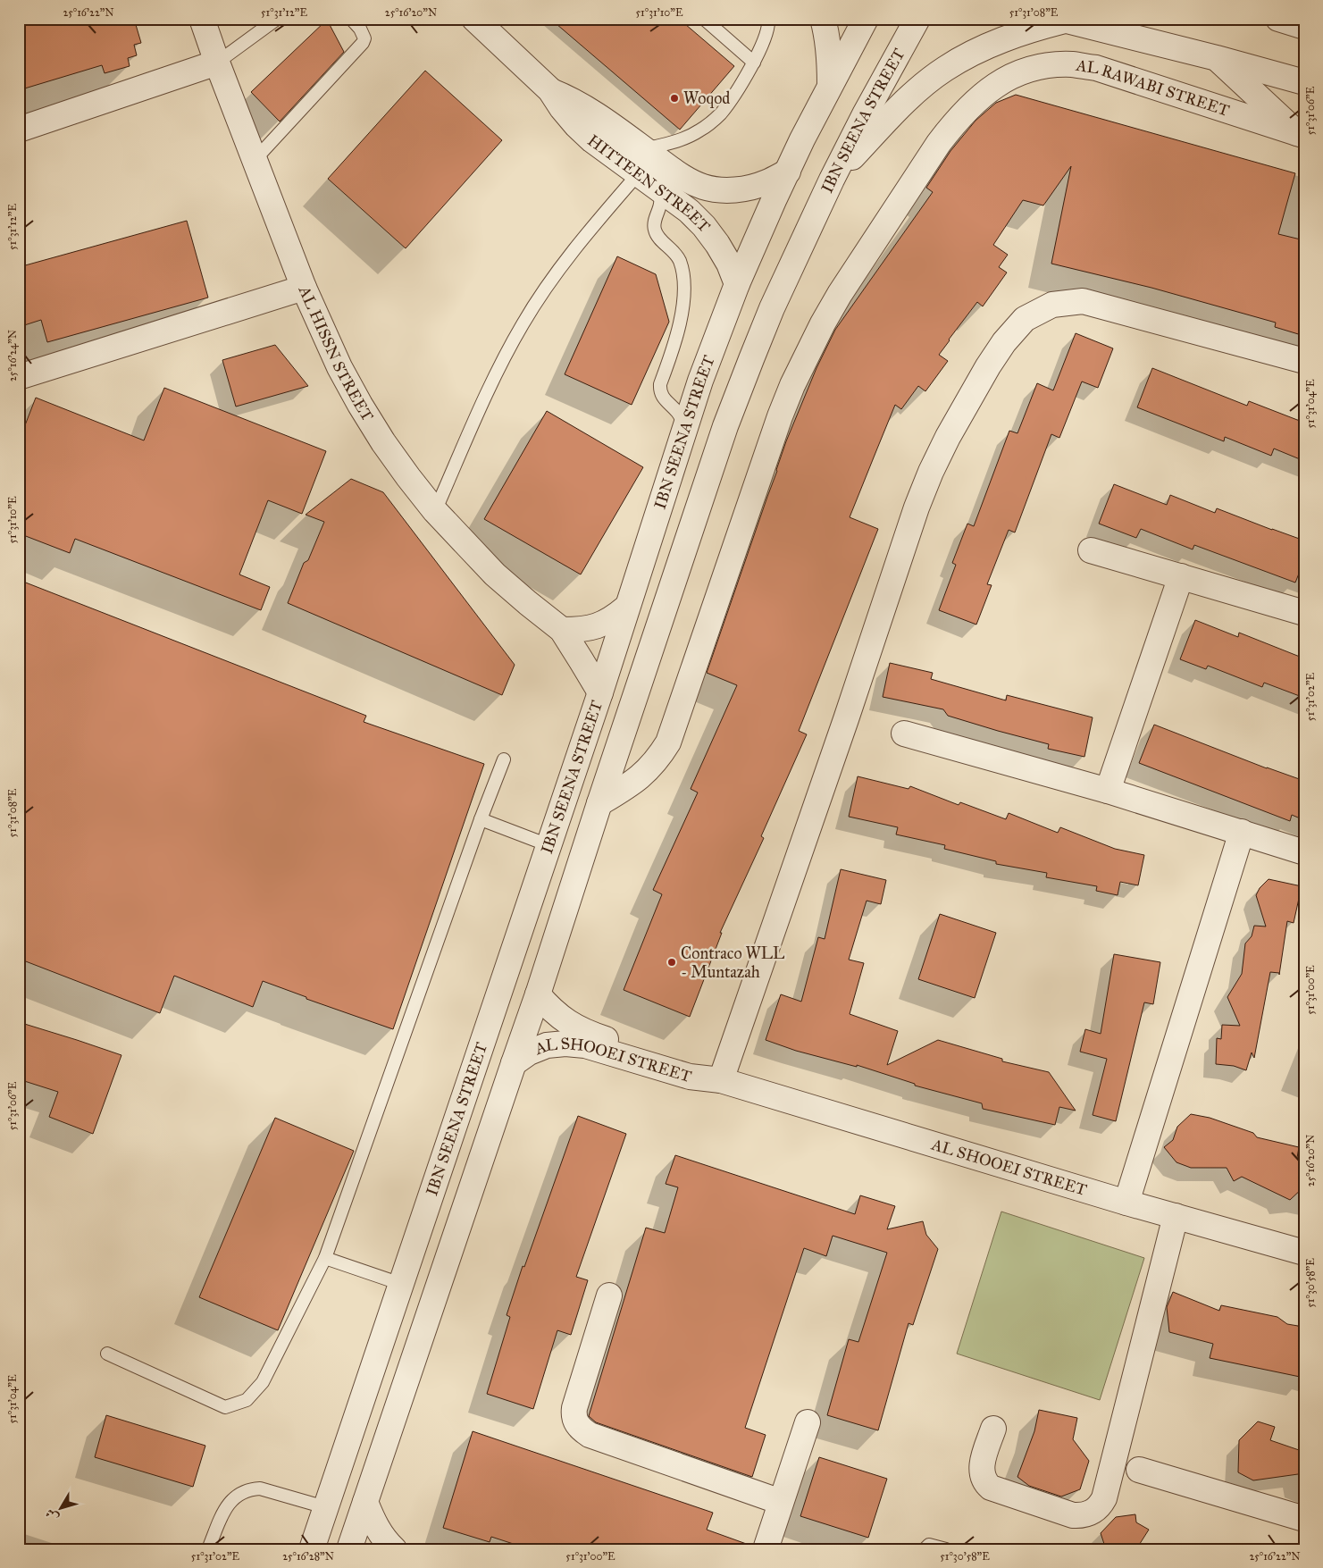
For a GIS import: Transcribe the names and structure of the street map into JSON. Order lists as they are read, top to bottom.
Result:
{
  "streets": {
    "street": [
      "AL RAWABI STREET",
      "IBN SEENA STREET",
      "HITTEEN STREET",
      "AL HISSN STREET",
      "AL SHOOEI STREET"
    ]
  },
  "crossings": [
    ["AL RAWABI STREET", "IBN SEENA STREET"],
    ["IBN SEENA STREET", "HITTEEN STREET"],
    ["IBN SEENA STREET", "AL HISSN STREET"],
    ["IBN SEENA STREET", "AL SHOOEI STREET"]
  ],
  "places": ["Woqod", "Contraco WLL - Muntazah"],
  "north": "bottom left",
  "coordinates": [
    "25°16'22\"N",
    "51°31'12\"E",
    "25°16'20\"N",
    "51°31'10\"E",
    "51°31'08\"E",
    "51°31'06\"E",
    "25°16'24\"N",
    "51°31'04\"E",
    "51°31'02\"E",
    "51°31'00\"E",
    "51°30'58\"E",
    "25°16'28\"N"
  ]
}
